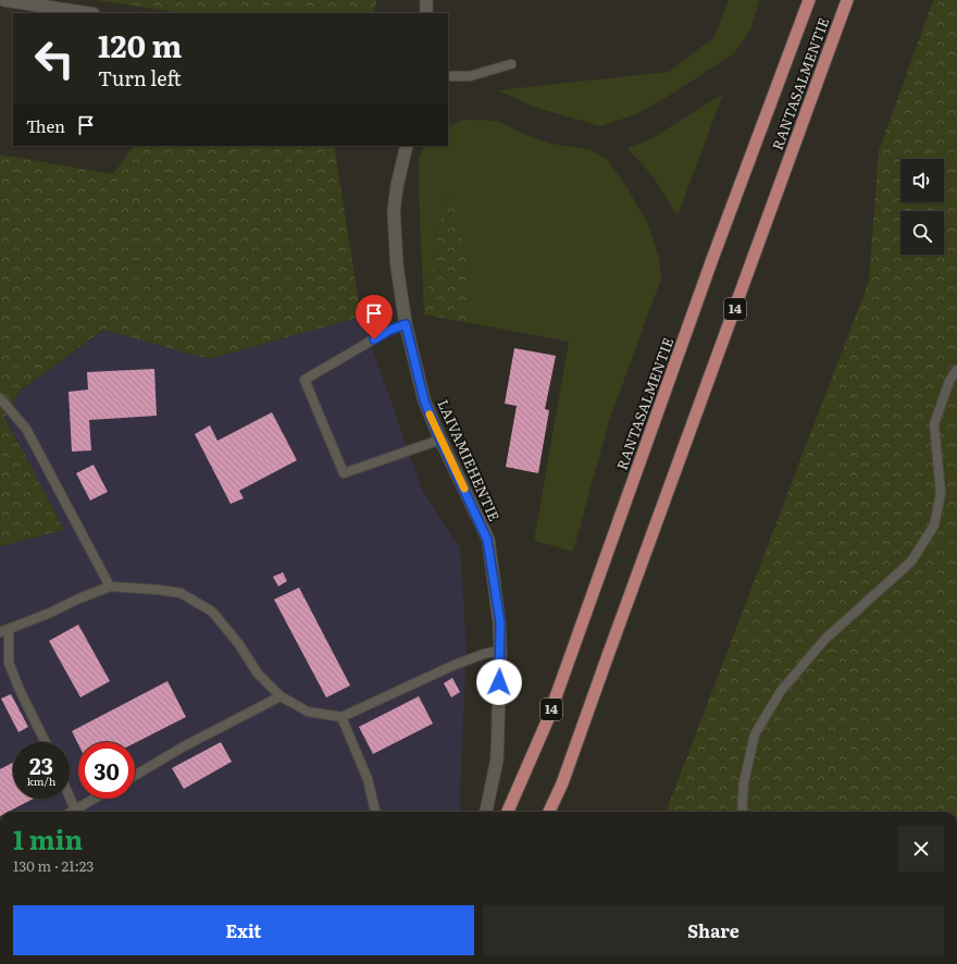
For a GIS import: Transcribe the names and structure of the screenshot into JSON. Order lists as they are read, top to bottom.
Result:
{
  "streets": {
    "highway": ["RANTASALMENTIE", "14"],
    "street": ["LAIVAMIEHENTIE"]
  },
  "page": {
    "turn": ["120 m", "Turn left"],
    "then": "Then",
    "speed": "23 km/h",
    "limit": "30",
    "heading": ["1 min", "130 m · 21:23"],
    "buttons": ["Exit", "Share"]
  }
}
